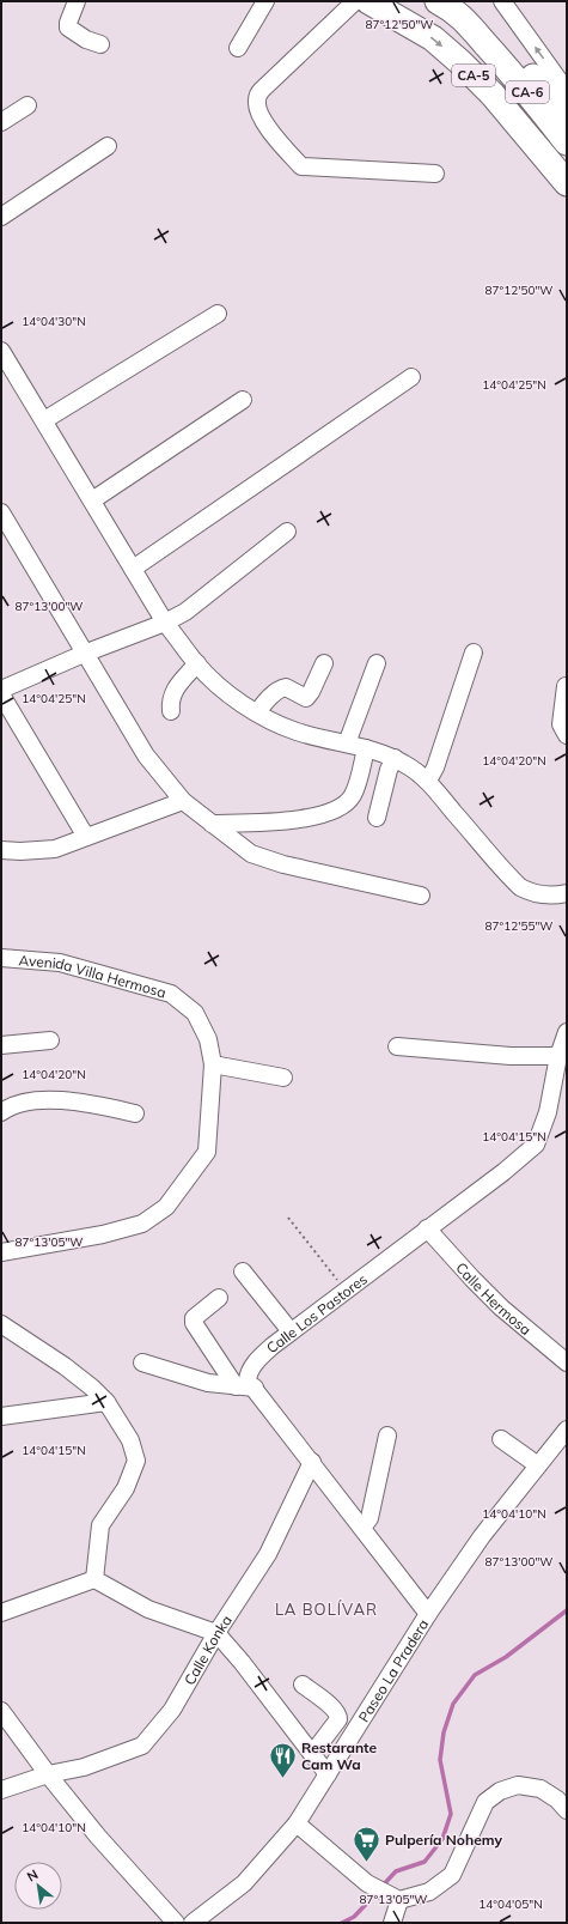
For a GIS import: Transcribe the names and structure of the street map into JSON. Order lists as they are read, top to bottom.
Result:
{
  "streets": {
    "highway": ["CA-5", "CA-6"],
    "street": [
      "Avenida Villa Hermosa",
      "Calle Hermosa",
      "Calle Los Pastores",
      "Calle Konka",
      "Paseo La Pradera"
    ]
  },
  "crossings": [
    ["CA-5", "CA-6"],
    ["Calle Hermosa", "Calle Los Pastores"],
    ["Calle Los Pastores", "Calle Konka"],
    ["Calle Los Pastores", "Paseo La Pradera"]
  ],
  "districts": ["LA BOLÍVAR"],
  "places": {
    "restaurant": ["Restarante Cam Wa"],
    "supermarket": ["Pulpería Nohemy"]
  },
  "north": "top left",
  "coordinates": [
    "87°12'50\"W",
    "14°04'30\"N",
    "14°04'25\"N",
    "87°13'00\"W",
    "14°04'20\"N",
    "87°12'55\"W",
    "14°04'15\"N",
    "87°13'05\"W",
    "14°04'10\"N",
    "14°04'05\"N"
  ]
}
